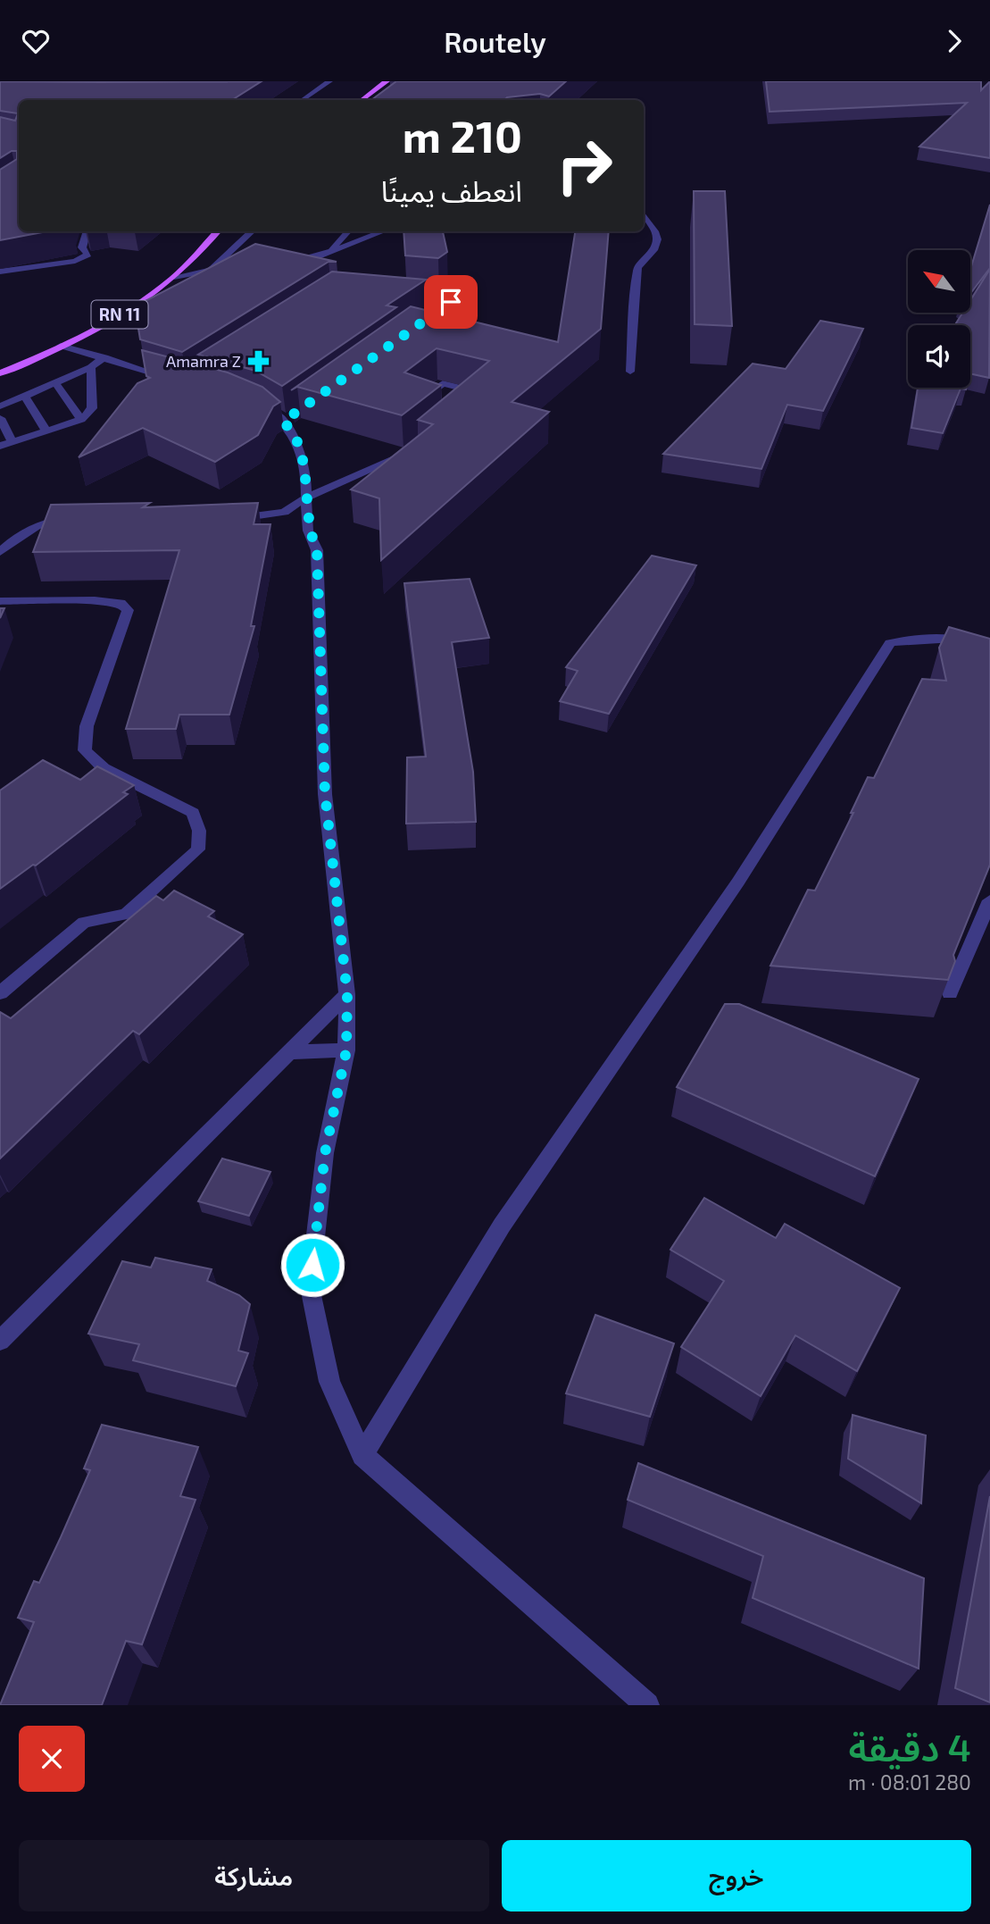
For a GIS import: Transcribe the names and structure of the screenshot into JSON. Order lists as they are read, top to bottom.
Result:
{
  "streets": {
    "main road": ["RN 11"]
  },
  "places": {
    "pharmacy": ["Amamra Z"]
  },
  "north": "top left",
  "page": {
    "header": "Routely",
    "turn": ["210 m", "انعطف يمينًا"],
    "heading": ["4 دقيقة", "280 m · 08:01"],
    "buttons": ["خروج", "مشاركة"]
  }
}
